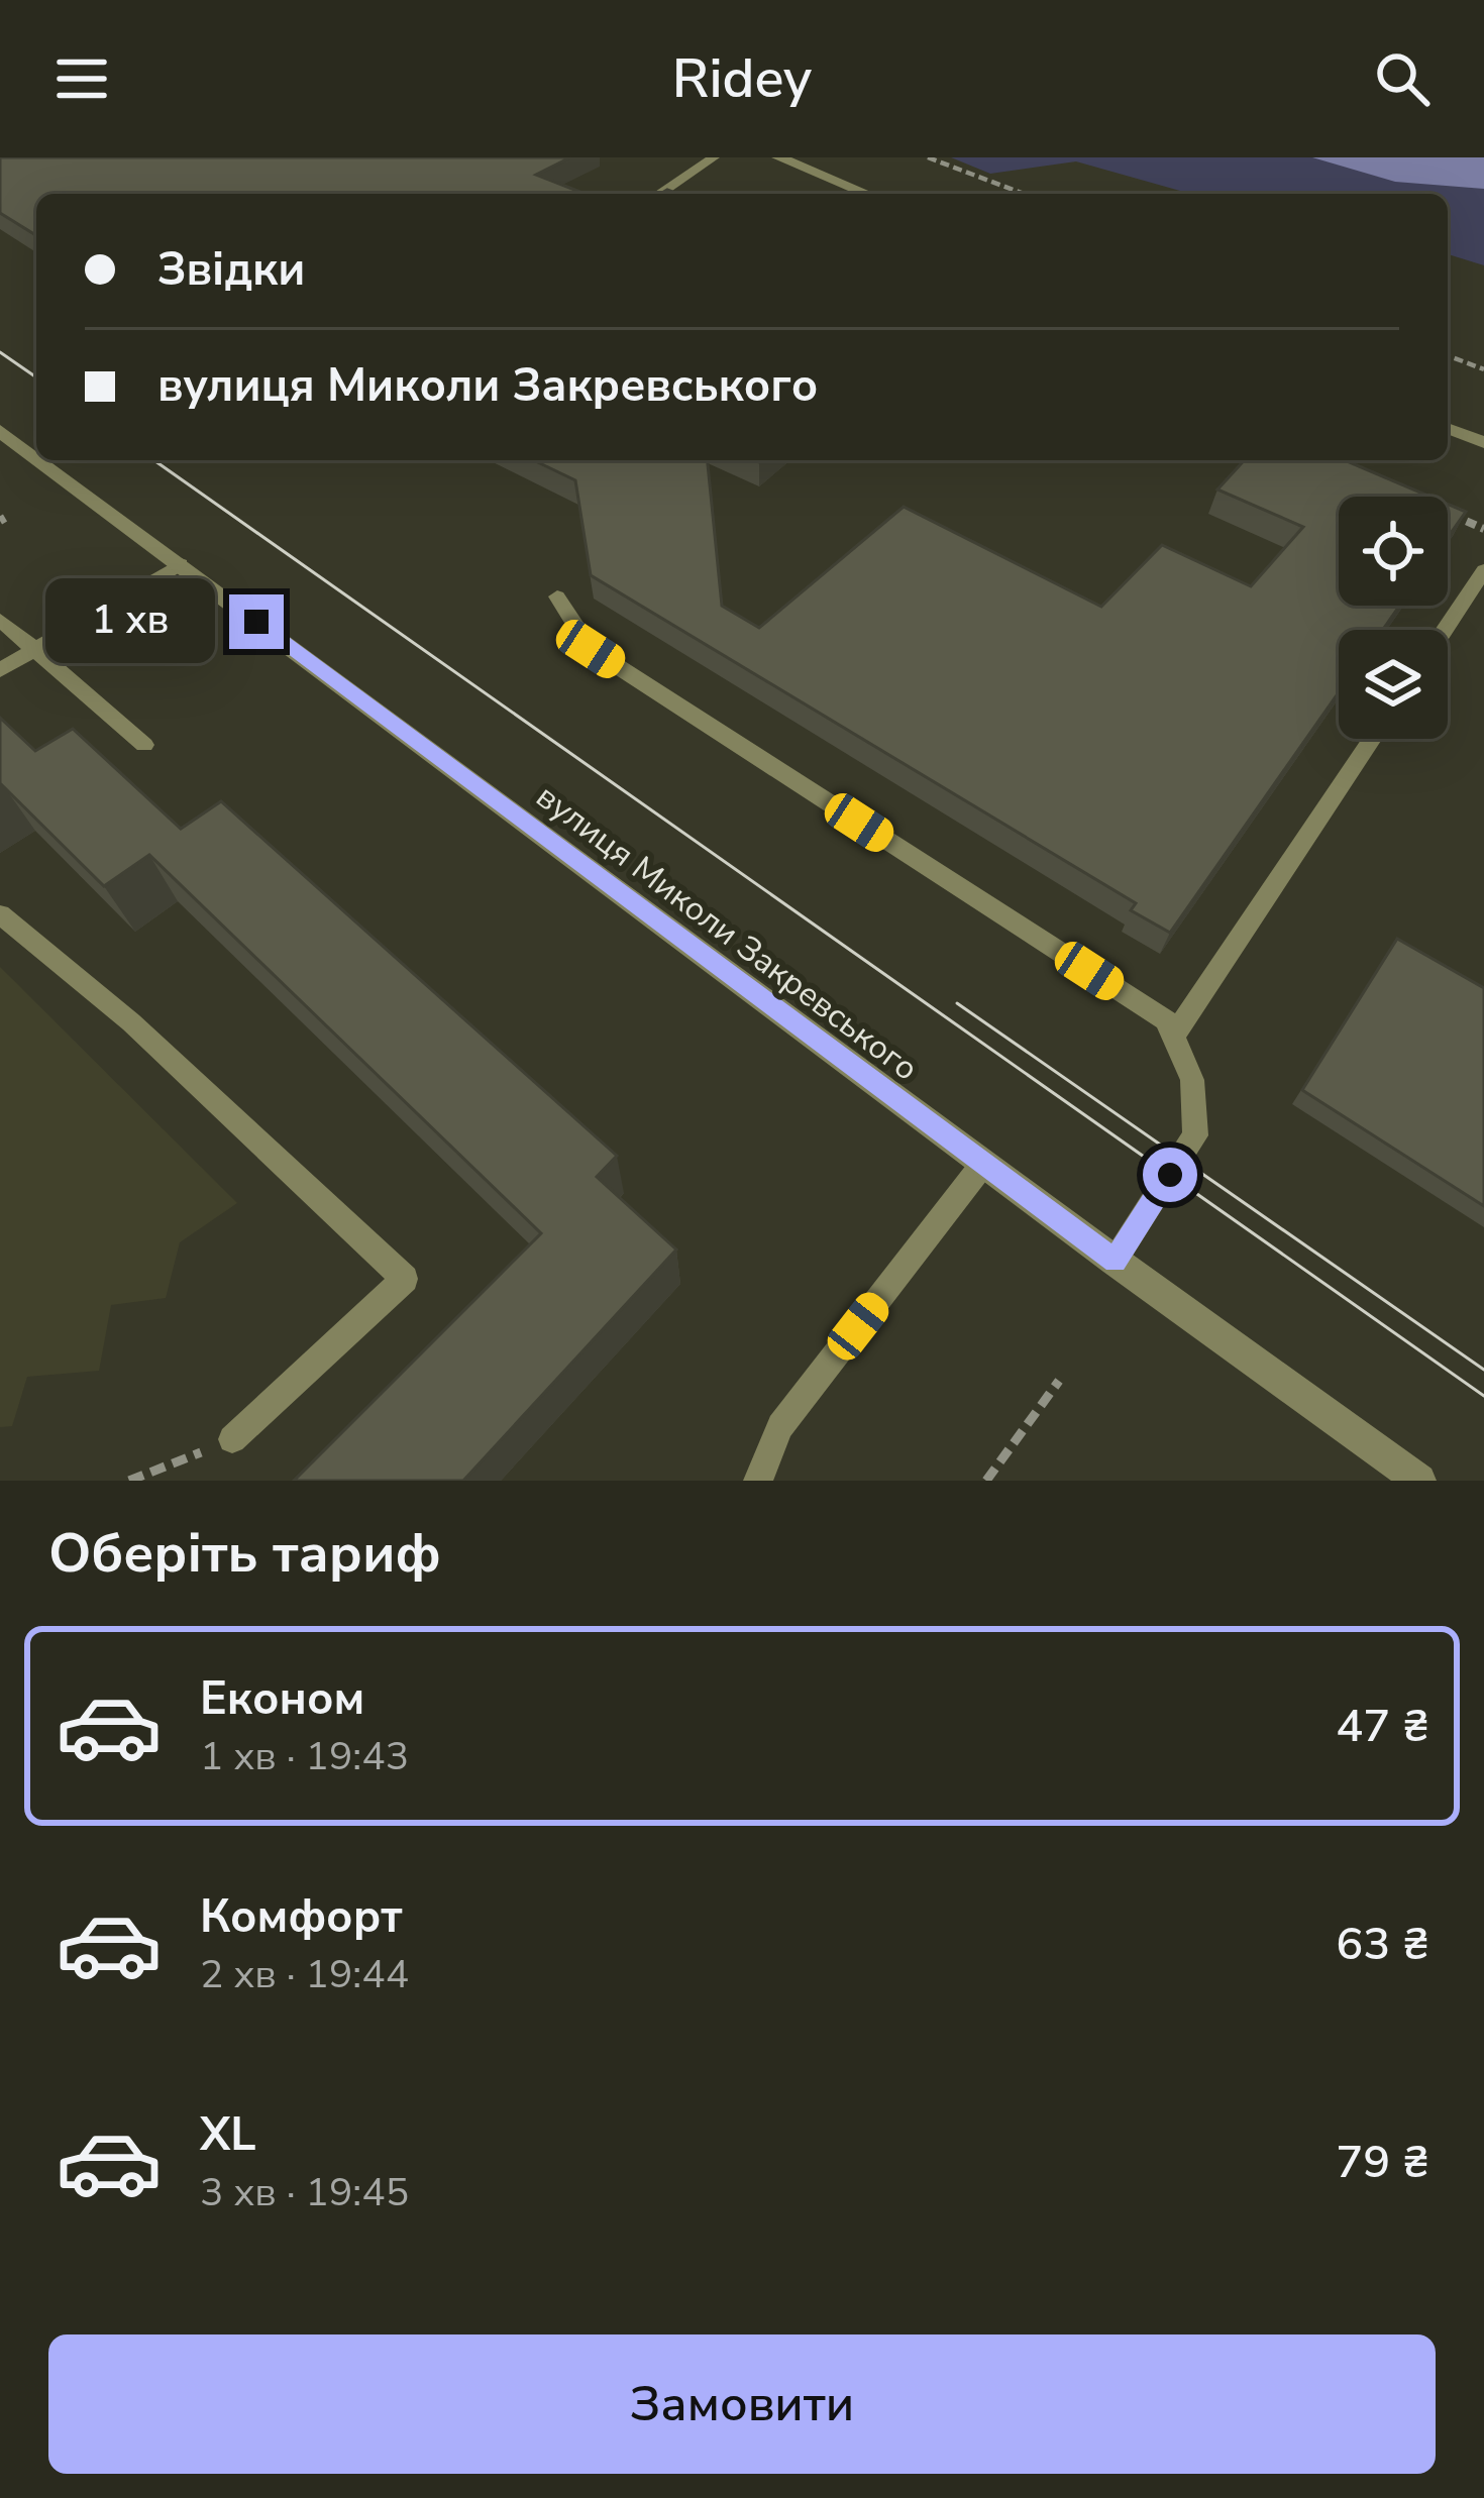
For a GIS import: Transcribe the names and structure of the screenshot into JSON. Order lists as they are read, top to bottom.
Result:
{
  "streets": {
    "street": ["вулиця Миколи Закревського"]
  },
  "page": {
    "header": "Ridey",
    "banner": ["Звідки", "вулиця Миколи Закревського"],
    "bubble": "1 хв",
    "heading": "Оберіть тариф",
    "list": [
      {
        "name": "Економ",
        "note": "1 хв · 19:43",
        "value": "47 ₴"
      },
      {
        "name": "Комфорт",
        "note": "2 хв · 19:44",
        "value": "63 ₴"
      },
      {
        "name": "XL",
        "note": "3 хв · 19:45",
        "value": "79 ₴"
      }
    ],
    "buttons": "Замовити"
  }
}
